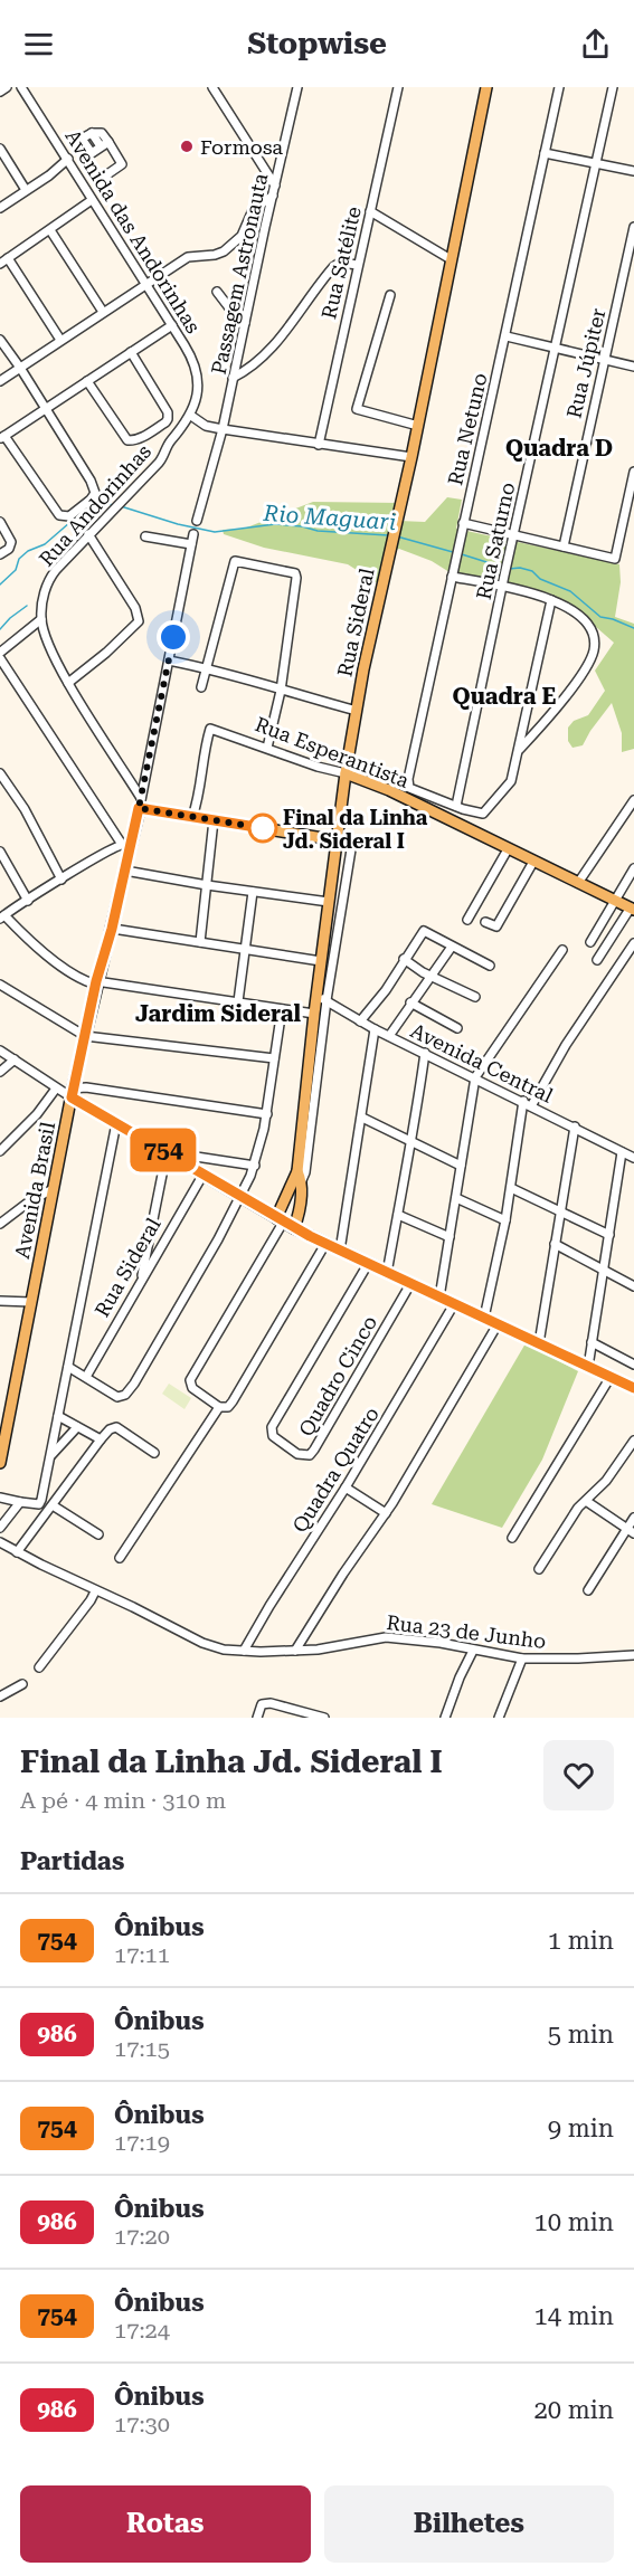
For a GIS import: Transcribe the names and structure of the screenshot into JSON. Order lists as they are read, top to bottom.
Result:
{
  "streets": {
    "main road": ["Rua Sideral", "Rua Esperantista", "Avenida Brasil"],
    "street": [
      "Avenida das Andorinhas",
      "Rua Satélite",
      "Passagem Astronauta",
      "Rua Júpiter",
      "Rua Netuno",
      "Rua Andorinhas",
      "Rua Saturno",
      "Avenida Central",
      "Quadro Cinco",
      "Quadra Quatro",
      "Rua 23 de Junho"
    ]
  },
  "crossings": [
    ["Avenida das Andorinhas", "Rua Andorinhas"],
    ["Rua Netuno", "Rua Saturno"],
    ["Rua Andorinhas", "Avenida Brasil"],
    ["Rua Sideral", "Rua Esperantista"],
    ["Rua Sideral", "Avenida Central"],
    ["Quadra Quatro", "Rua 23 de Junho"]
  ],
  "districts": ["Quadra D", "Quadra E", "Jardim Sideral"],
  "water": ["Rio Maguari"],
  "places": ["Formosa", "Final da Linha Jd. Sideral I"],
  "lines": ["bus line 754"],
  "page": {
    "header": "Stopwise",
    "on_map": "754",
    "heading": [
      ["Final da Linha Jd. Sideral I", "A pé · 4 min · 310 m"],
      "Partidas"
    ],
    "list": [
      {
        "mark": "754",
        "name": "Ônibus",
        "note": "17:11",
        "value": "1 min"
      },
      {
        "mark": "986",
        "name": "Ônibus",
        "note": "17:15",
        "value": "5 min"
      },
      {
        "mark": "754",
        "name": "Ônibus",
        "note": "17:19",
        "value": "9 min"
      },
      {
        "mark": "986",
        "name": "Ônibus",
        "note": "17:20",
        "value": "10 min"
      },
      {
        "mark": "754",
        "name": "Ônibus",
        "note": "17:24",
        "value": "14 min"
      },
      {
        "mark": "986",
        "name": "Ônibus",
        "note": "17:30",
        "value": "20 min"
      }
    ],
    "buttons": ["Rotas", "Bilhetes"]
  }
}
